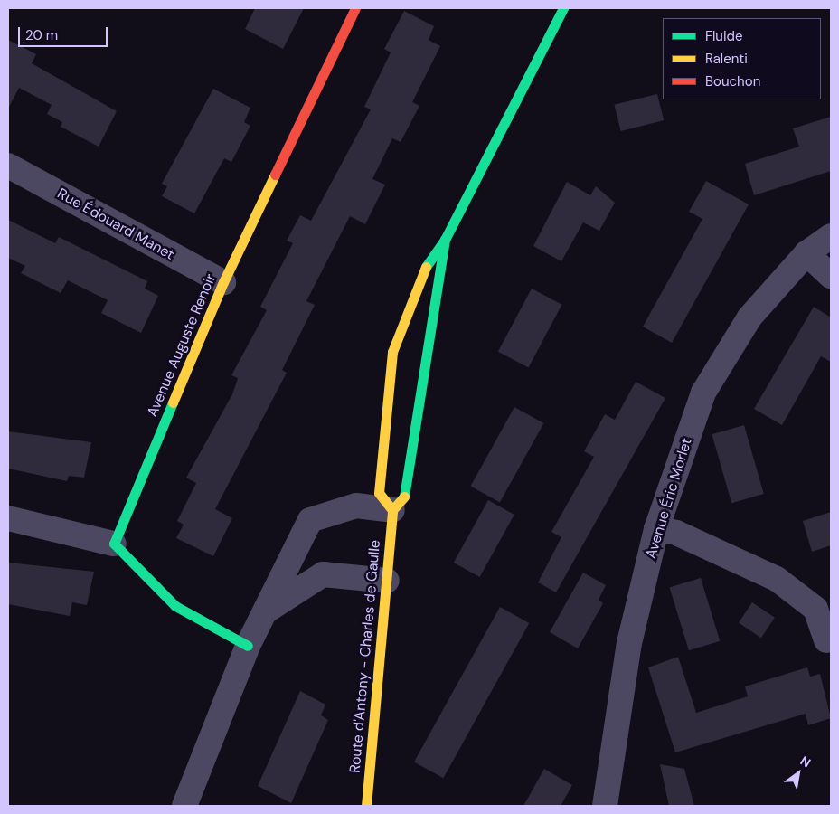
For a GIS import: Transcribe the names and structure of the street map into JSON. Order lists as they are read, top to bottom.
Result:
{
  "streets": {
    "street": [
      "Rue Édouard Manet",
      "Avenue Auguste Renoir",
      "Avenue Éric Morlet",
      "Route d'Antony - Charles de Gaulle"
    ]
  },
  "crossings": [
    ["Rue Édouard Manet", "Avenue Auguste Renoir"]
  ],
  "legend": ["Fluide", "Ralenti", "Bouchon"],
  "scale_bar": "20 m",
  "north": "top right"
}
